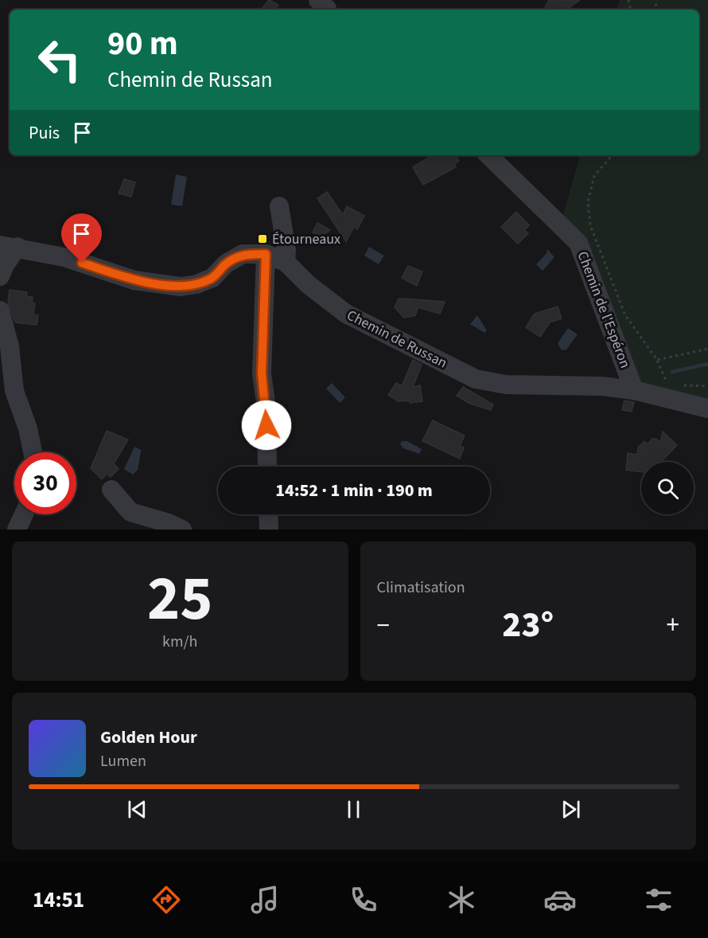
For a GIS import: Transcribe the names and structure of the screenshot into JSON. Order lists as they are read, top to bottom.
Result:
{
  "streets": {
    "street": ["Chemin de l'Espéron", "Chemin de Russan"]
  },
  "crossings": [
    ["Chemin de l'Espéron", "Chemin de Russan"]
  ],
  "places": {
    "transit": ["Étourneaux"]
  },
  "page": {
    "turn": ["90 m", "Chemin de Russan"],
    "then": "Puis",
    "limit": "30",
    "trip": "14:52 · 1 min · 190 m",
    "tile": [
      ["25", "km/h"],
      "Climatisation"
    ],
    "heat": ["−", "23°", "+"],
    "song": ["Golden Hour", "Lumen"],
    "tabs": "14:51"
  }
}
